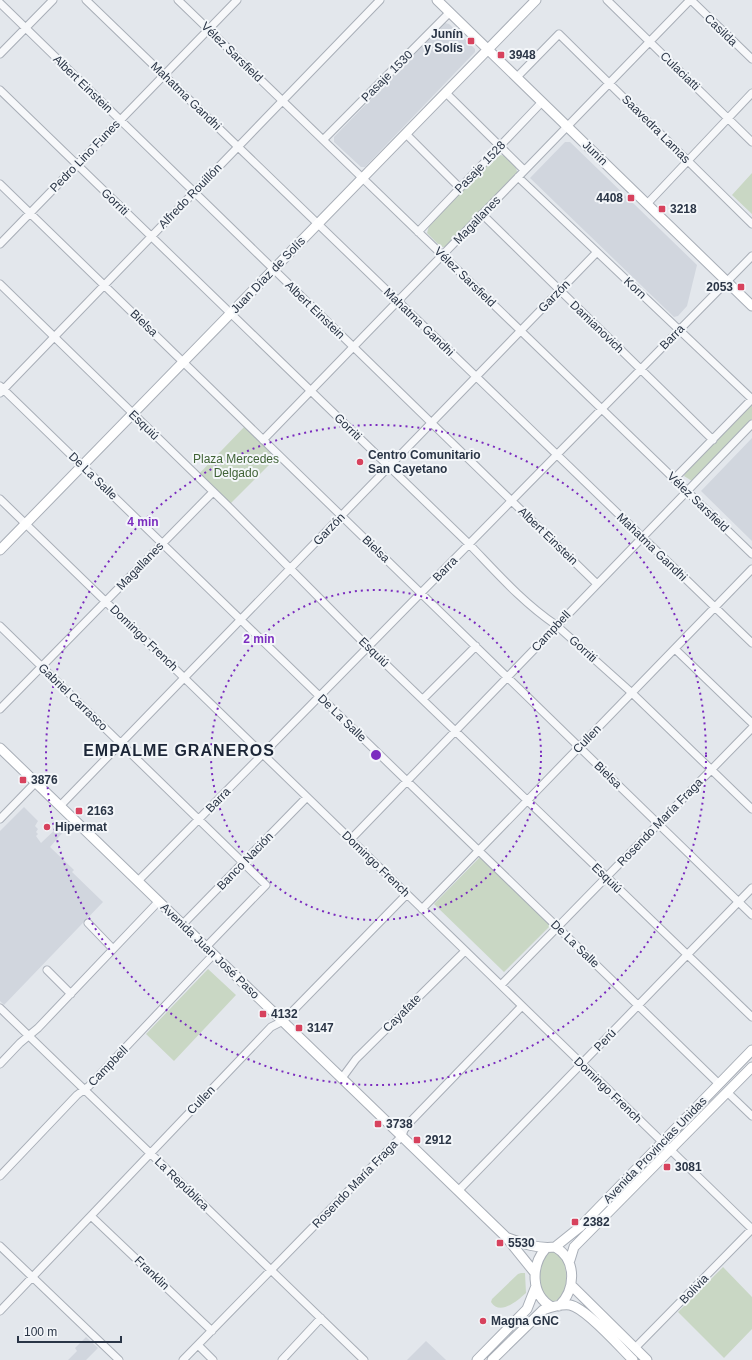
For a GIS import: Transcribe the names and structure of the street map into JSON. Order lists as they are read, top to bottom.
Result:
{
  "streets": {
    "main road": [
      "Junín",
      "Juan Díaz de Solís",
      "Avenida Juan José Paso",
      "Avenida Provincias Unidas"
    ],
    "street": [
      "Casilda",
      "Vélez Sarsfield",
      "Culaciatti",
      "Pasaje 1530",
      "Albert Einstein",
      "Mahatma Gandhi",
      "Saavedra Lamas",
      "Pedro Lino Funes",
      "Pasaje 1528",
      "Alfredo Rouillón",
      "Gorriti",
      "Magallanes",
      "Korn",
      "Garzón",
      "Bielsa",
      "Damianovich",
      "Barra",
      "Esquiú",
      "De La Salle",
      "Campbell",
      "Domingo French",
      "Gabriel Carrasco",
      "Cullen",
      "Rosendo María Fraga",
      "Banco Nación",
      "Cayafate",
      "Perú",
      "La República",
      "Franklin",
      "Bolivia"
    ]
  },
  "crossings": [
    ["Casilda", "Magallanes"],
    ["Vélez Sarsfield", "Pasaje 1530"],
    ["Vélez Sarsfield", "Pedro Lino Funes"],
    ["Vélez Sarsfield", "Pasaje 1528"],
    ["Vélez Sarsfield", "Alfredo Rouillón"],
    ["Vélez Sarsfield", "Magallanes"],
    ["Vélez Sarsfield", "Juan Díaz de Solís"],
    ["Vélez Sarsfield", "Garzón"],
    ["Vélez Sarsfield", "Barra"],
    ["Vélez Sarsfield", "Campbell"],
    ["Culaciatti", "Magallanes"],
    ["Pasaje 1530", "Junín"],
    ["Albert Einstein", "Pedro Lino Funes"],
    ["Albert Einstein", "Alfredo Rouillón"],
    ["Albert Einstein", "Magallanes"],
    ["Albert Einstein", "Juan Díaz de Solís"],
    ["Albert Einstein", "Garzón"],
    ["Albert Einstein", "Barra"],
    ["Albert Einstein", "Campbell"],
    ["Mahatma Gandhi", "Pedro Lino Funes"],
    ["Mahatma Gandhi", "Alfredo Rouillón"],
    ["Mahatma Gandhi", "Magallanes"],
    ["Mahatma Gandhi", "Juan Díaz de Solís"],
    ["Mahatma Gandhi", "Garzón"],
    ["Mahatma Gandhi", "Barra"],
    ["Mahatma Gandhi", "Campbell"],
    ["Mahatma Gandhi", "Cullen"],
    ["Saavedra Lamas", "Junín"],
    ["Saavedra Lamas", "Magallanes"],
    ["Junín", "Pasaje 1528"],
    ["Junín", "Magallanes"],
    ["Junín", "Juan Díaz de Solís"],
    ["Junín", "Barra"],
    ["Pedro Lino Funes", "Gorriti"],
    ["Pedro Lino Funes", "Bielsa"],
    ["Alfredo Rouillón", "Gorriti"],
    ["Alfredo Rouillón", "Bielsa"],
    ["Alfredo Rouillón", "Esquiú"],
    ["Alfredo Rouillón", "De La Salle"],
    ["Gorriti", "Magallanes"],
    ["Gorriti", "Juan Díaz de Solís"],
    ["Gorriti", "Garzón"],
    ["Gorriti", "Barra"],
    ["Gorriti", "Campbell"],
    ["Gorriti", "Cullen"],
    ["Gorriti", "Rosendo María Fraga"],
    ["Magallanes", "Korn"],
    ["Magallanes", "Bielsa"],
    ["Magallanes", "Damianovich"],
    ["Magallanes", "Esquiú"],
    ["Magallanes", "De La Salle"],
    ["Magallanes", "Domingo French"],
    ["Magallanes", "Gabriel Carrasco"],
    ["Juan Díaz de Solís", "Bielsa"],
    ["Juan Díaz de Solís", "Esquiú"],
    ["Juan Díaz de Solís", "De La Salle"],
    ["Juan Díaz de Solís", "Domingo French"],
    ["Korn", "Garzón"],
    ["Korn", "Barra"],
    ["Garzón", "Bielsa"],
    ["Garzón", "Damianovich"],
    ["Garzón", "Esquiú"],
    ["Garzón", "De La Salle"],
    ["Garzón", "Domingo French"],
    ["Garzón", "Gabriel Carrasco"],
    ["Garzón", "Avenida Juan José Paso"],
    ["Bielsa", "Barra"],
    ["Bielsa", "Campbell"],
    ["Bielsa", "Cullen"],
    ["Bielsa", "Rosendo María Fraga"],
    ["Bielsa", "Perú"],
    ["Damianovich", "Barra"],
    ["Barra", "Esquiú"],
    ["Barra", "De La Salle"],
    ["Barra", "Domingo French"],
    ["Barra", "Gabriel Carrasco"],
    ["Barra", "Avenida Juan José Paso"],
    ["Esquiú", "Campbell"],
    ["Esquiú", "Cullen"],
    ["Esquiú", "Rosendo María Fraga"],
    ["Esquiú", "Perú"],
    ["De La Salle", "Campbell"],
    ["De La Salle", "Cullen"],
    ["De La Salle", "Rosendo María Fraga"],
    ["De La Salle", "Perú"],
    ["De La Salle", "Avenida Provincias Unidas"],
    ["Campbell", "Domingo French"],
    ["Campbell", "Avenida Juan José Paso"],
    ["Campbell", "La República"],
    ["Domingo French", "Cullen"],
    ["Domingo French", "Rosendo María Fraga"],
    ["Domingo French", "Banco Nación"],
    ["Domingo French", "Cayafate"],
    ["Domingo French", "Perú"],
    ["Domingo French", "Avenida Provincias Unidas"],
    ["Domingo French", "Bolivia"],
    ["Gabriel Carrasco", "Banco Nación"],
    ["Gabriel Carrasco", "Avenida Juan José Paso"],
    ["Cullen", "Avenida Juan José Paso"],
    ["Cullen", "La República"],
    ["Cullen", "Franklin"],
    ["Rosendo María Fraga", "Avenida Juan José Paso"],
    ["Rosendo María Fraga", "La República"],
    ["Rosendo María Fraga", "Franklin"],
    ["Banco Nación", "Avenida Juan José Paso"],
    ["Avenida Juan José Paso", "Cayafate"],
    ["Avenida Juan José Paso", "Perú"],
    ["Avenida Juan José Paso", "Avenida Provincias Unidas"]
  ],
  "districts": ["EMPALME GRANEROS"],
  "parks": ["Plaza Mercedes Delgado"],
  "places": {
    "transit": [
      "Junín y Solís",
      "3948",
      "4408",
      "3218",
      "2053",
      "3876",
      "2163",
      "4132",
      "3147",
      "3738",
      "2912",
      "3081",
      "2382",
      "5530"
    ],
    "other": ["Centro Comunitario San Cayetano", "Hipermat", "Magna GNC"]
  },
  "scale_bar": "100 m",
  "rings": ["4 min", "2 min"]
}
